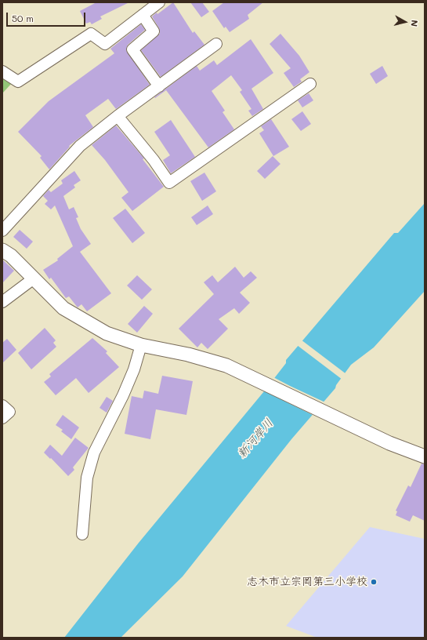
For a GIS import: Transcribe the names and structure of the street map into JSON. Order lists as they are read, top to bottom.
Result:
{
  "water": ["新河岸川"],
  "places": ["志木市立宗岡第三小学校"],
  "scale_bar": "50 m",
  "north": "right"
}
